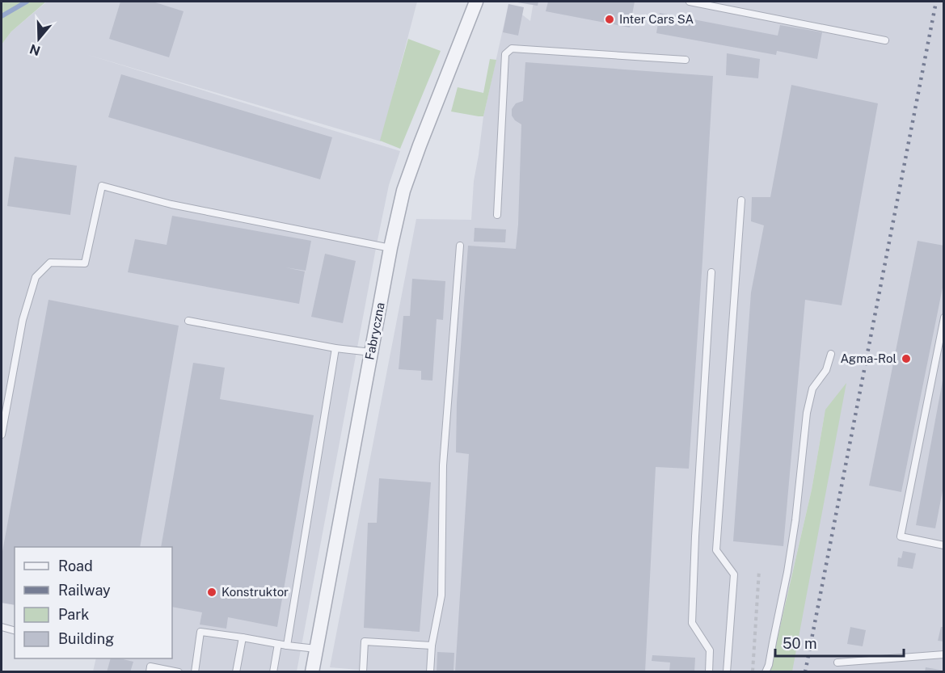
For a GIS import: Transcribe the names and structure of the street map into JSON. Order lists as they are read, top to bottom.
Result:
{
  "streets": {
    "street": ["Fabryczna"]
  },
  "places": ["Inter Cars SA", "Agma-Rol", "Konstruktor"],
  "legend": [
    "Road",
    "Railway",
    "Park",
    "Building"
  ],
  "scale_bar": "50 m",
  "north": "bottom"
}
